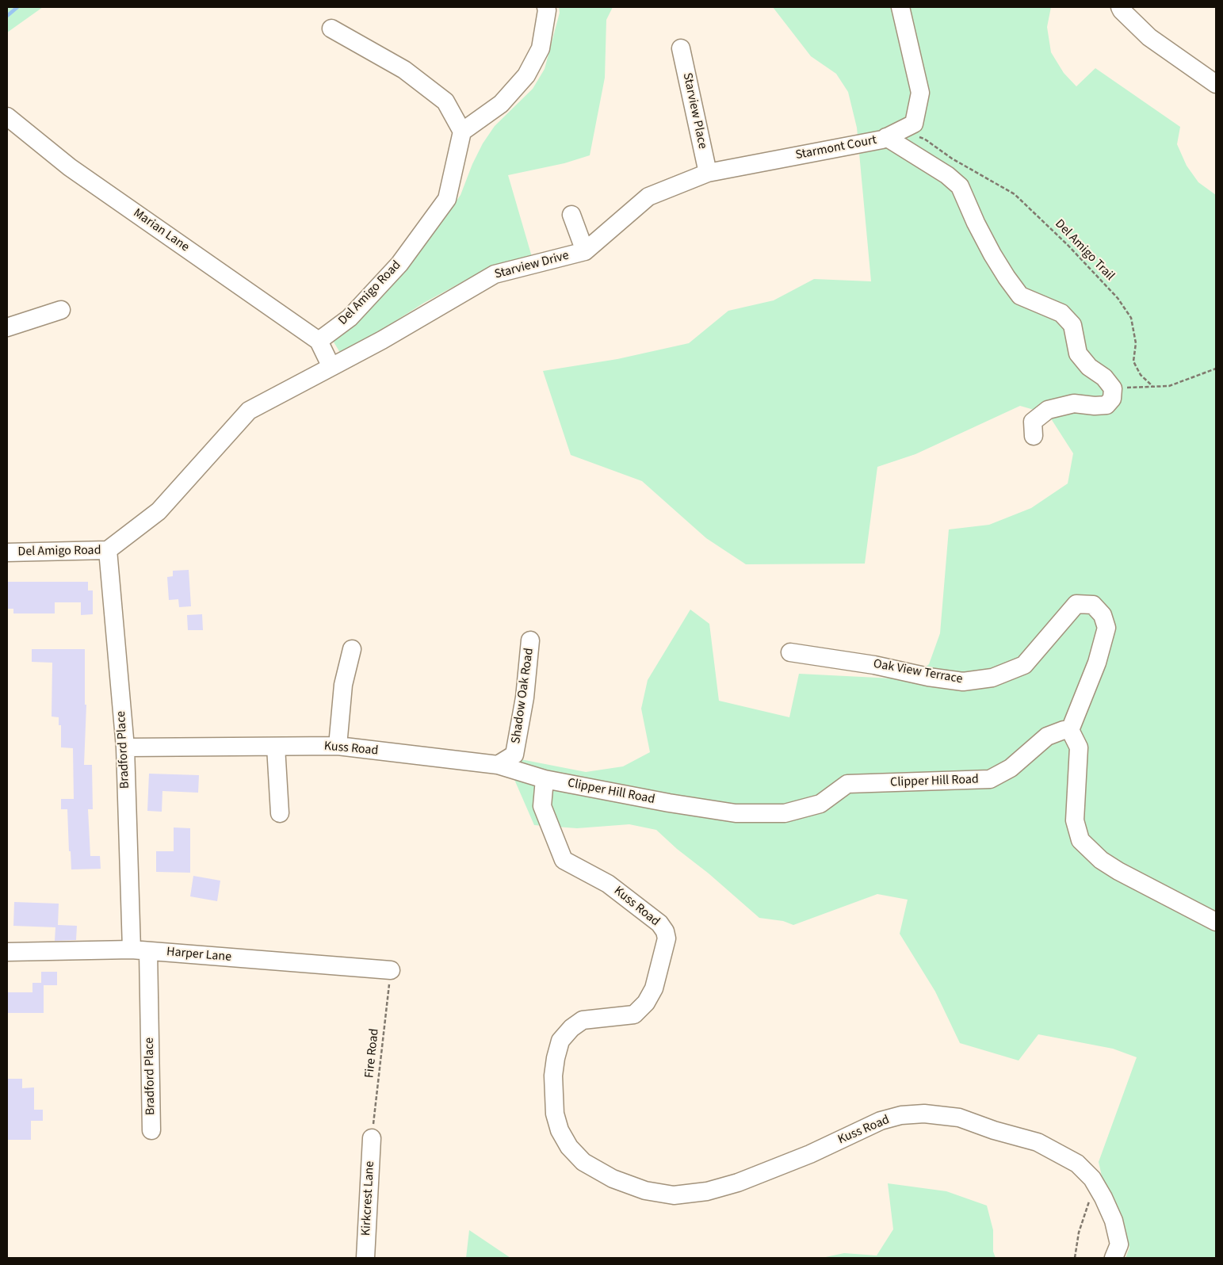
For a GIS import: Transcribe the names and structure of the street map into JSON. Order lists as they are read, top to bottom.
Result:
{
  "streets": {
    "street": [
      "Starview Place",
      "Starmont Court",
      "Marian Lane",
      "Starview Drive",
      "Del Amigo Road",
      "Oak View Terrace",
      "Shadow Oak Road",
      "Kuss Road",
      "Bradford Place",
      "Clipper Hill Road",
      "Harper Lane",
      "Kirkcrest Lane"
    ],
    "path": ["Del Amigo Trail", "Fire Road"]
  },
  "crossings": [
    ["Starview Place", "Starmont Court"],
    ["Starview Place", "Starview Drive"],
    ["Starmont Court", "Del Amigo Trail"],
    ["Starmont Court", "Starview Drive"],
    ["Marian Lane", "Del Amigo Road"],
    ["Starview Drive", "Del Amigo Road"],
    ["Del Amigo Road", "Bradford Place"],
    ["Oak View Terrace", "Clipper Hill Road"],
    ["Shadow Oak Road", "Kuss Road"],
    ["Kuss Road", "Bradford Place"],
    ["Kuss Road", "Clipper Hill Road"],
    ["Bradford Place", "Harper Lane"],
    ["Harper Lane", "Fire Road"],
    ["Fire Road", "Kirkcrest Lane"]
  ]
}
